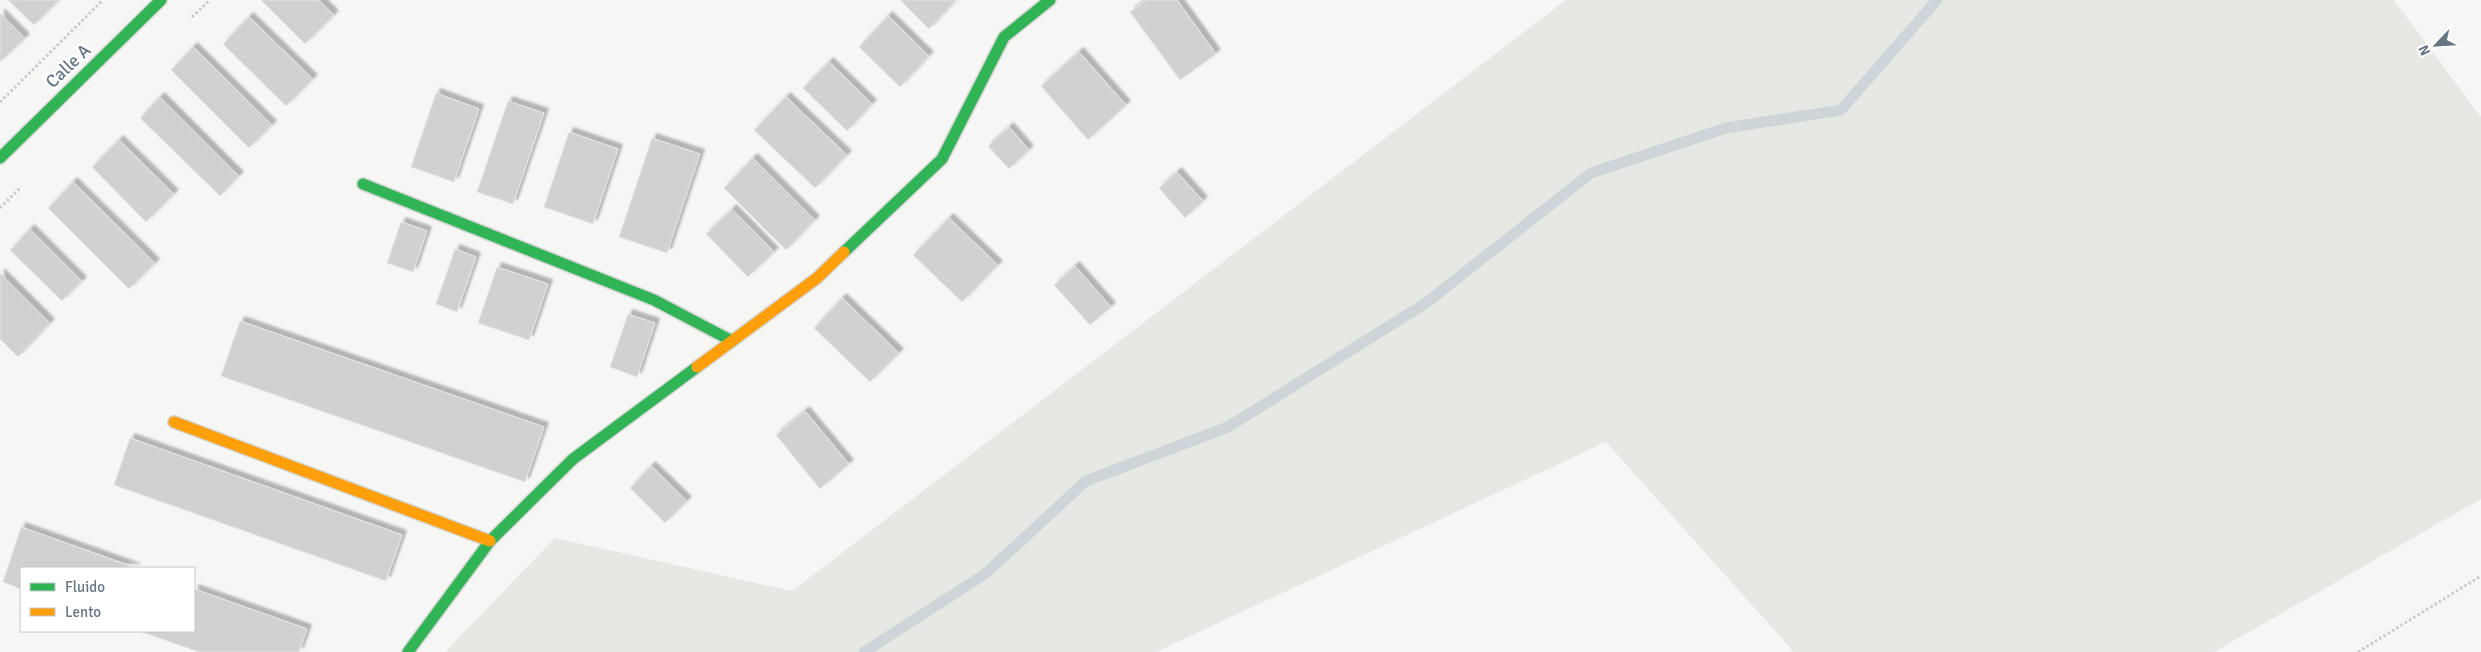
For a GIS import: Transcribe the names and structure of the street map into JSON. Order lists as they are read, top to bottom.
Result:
{
  "streets": {
    "street": ["Calle A"]
  },
  "legend": ["Fluido", "Lento"],
  "north": "bottom left"
}
